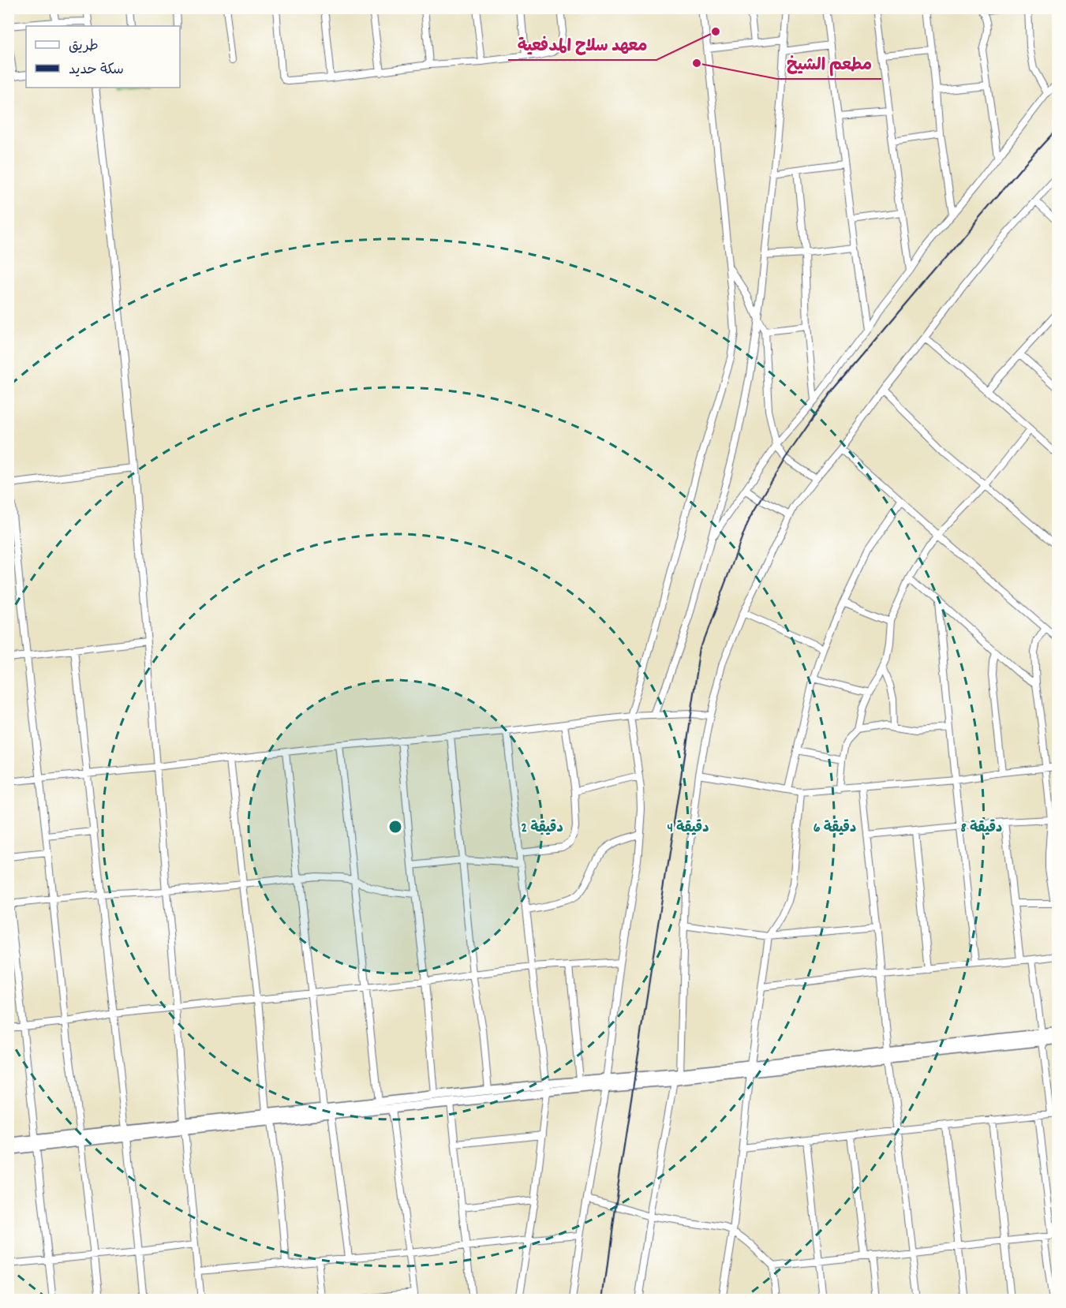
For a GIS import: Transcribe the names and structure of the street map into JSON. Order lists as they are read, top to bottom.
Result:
{
  "places": ["معهد سلاح المدفعية", "مطعم الشيخ"],
  "legend": ["طريق", "سكة حديد"],
  "rings": [
    "2 دقيقة",
    "4 دقيقة",
    "6 دقيقة",
    "8 دقيقة"
  ]
}
